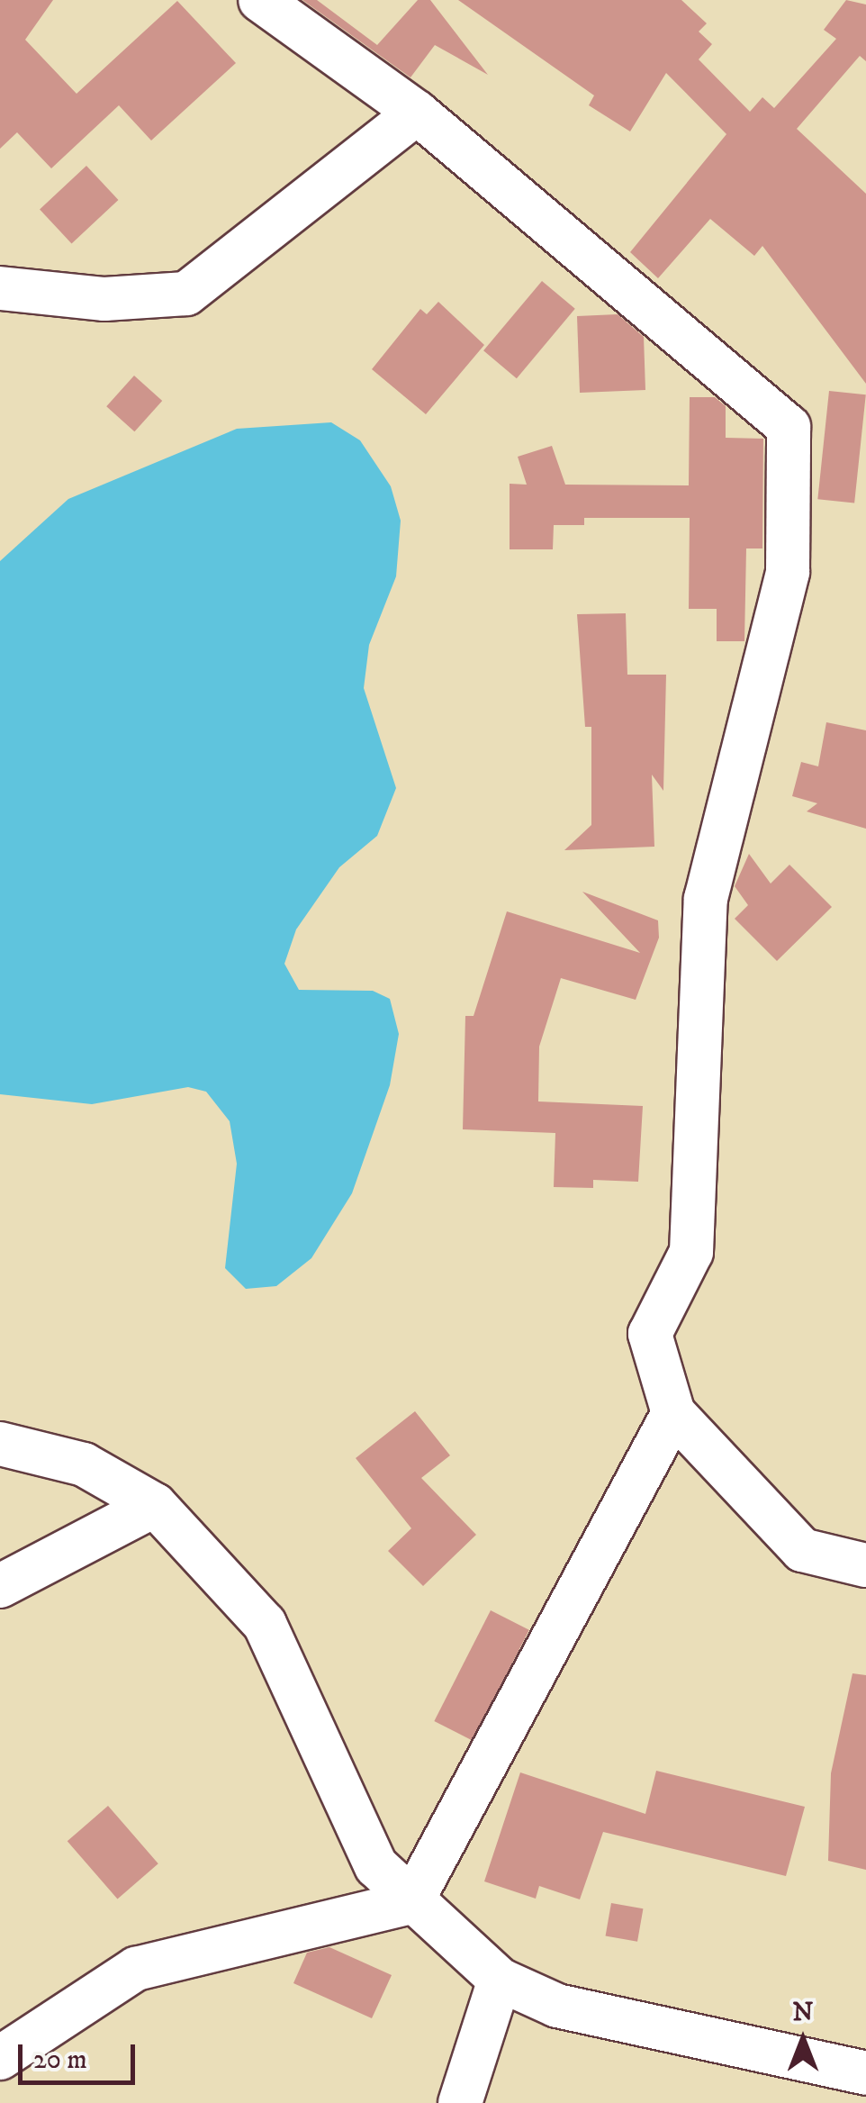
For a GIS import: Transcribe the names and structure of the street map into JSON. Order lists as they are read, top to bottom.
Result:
{
  "scale_bar": "20 m",
  "north": "top"
}
